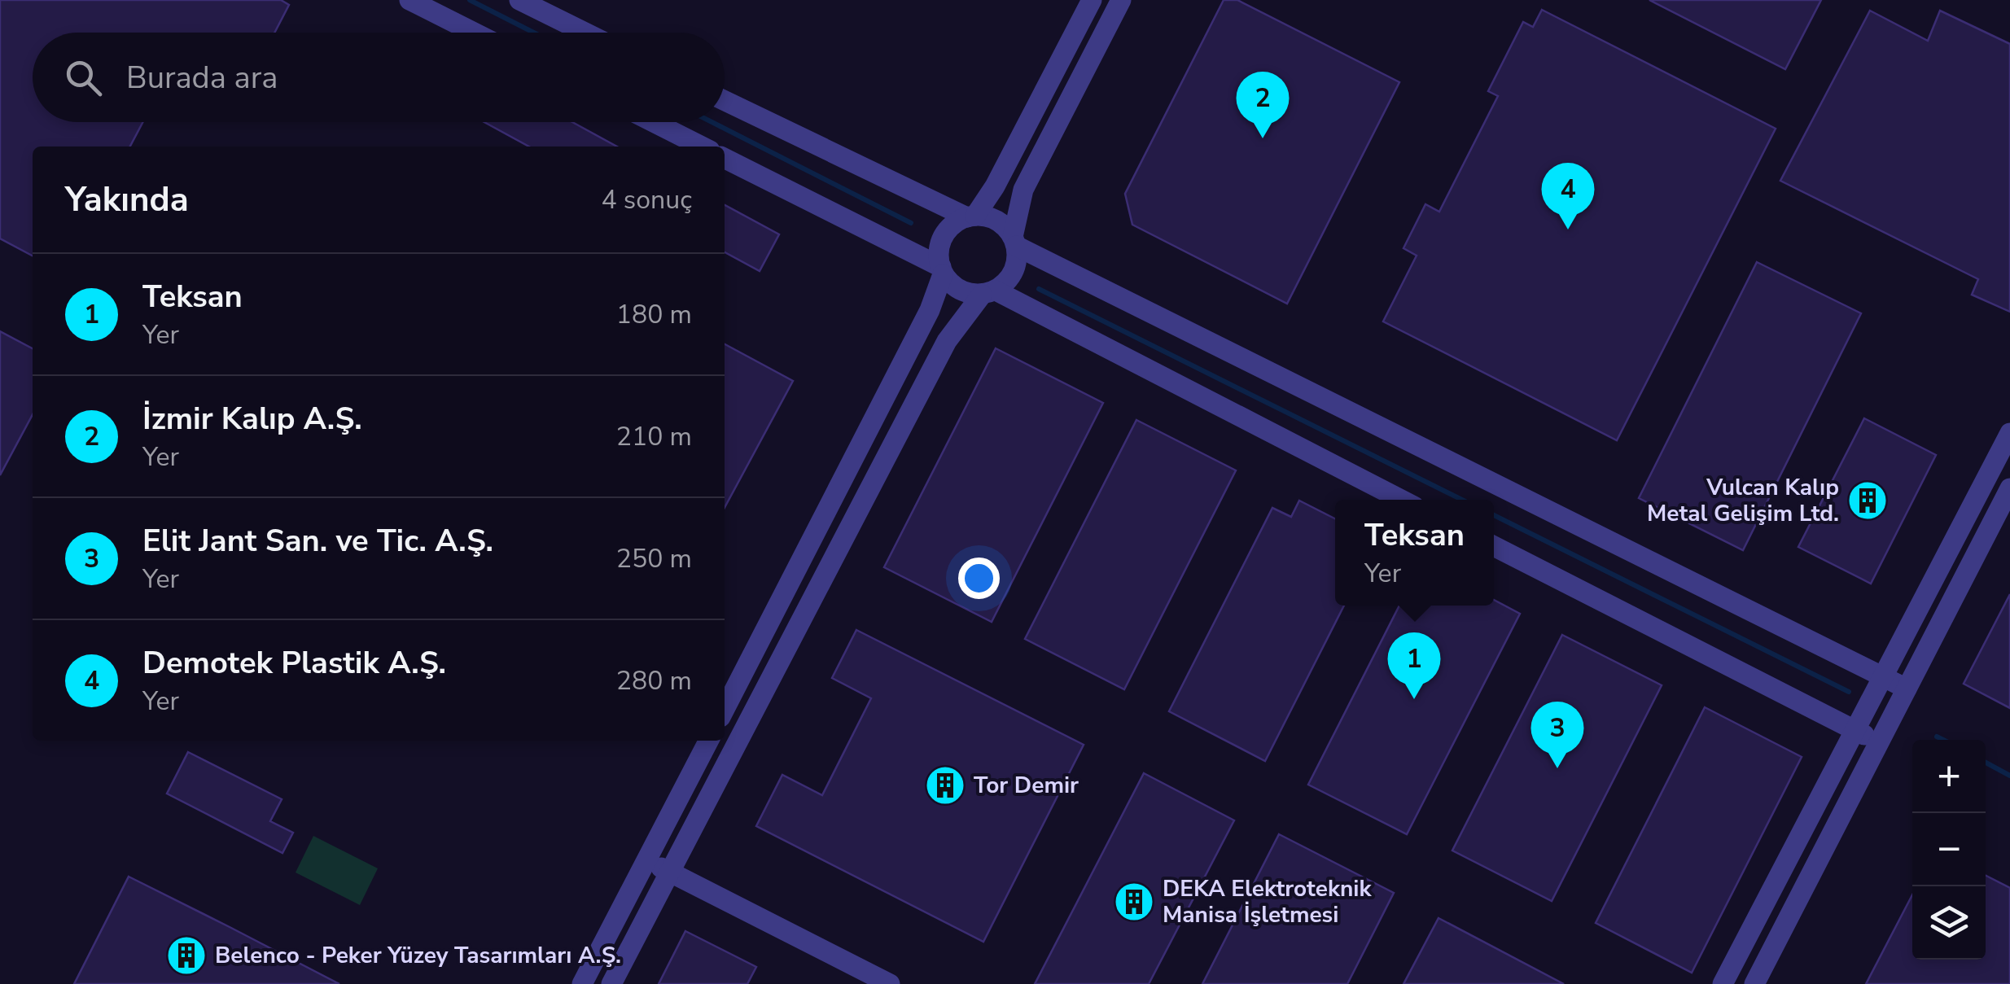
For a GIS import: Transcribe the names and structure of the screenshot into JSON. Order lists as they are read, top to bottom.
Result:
{
  "places": {
    "building": [
      "Vulcan Kalıp Metal Gelişim Ltd.",
      "Tor Demir",
      "DEKA Elektroteknik Manisa İşletmesi",
      "Belenco - Peker Yüzey Tasarımları A.Ş."
    ]
  },
  "page": {
    "search": "Burada ara",
    "pins": [
      "2",
      "4",
      "1",
      "3"
    ],
    "heading": ["Yakında", "4 sonuç"],
    "list": [
      {
        "mark": "1",
        "name": "Teksan",
        "note": "Yer",
        "value": "180 m"
      },
      {
        "mark": "2",
        "name": "İzmir Kalıp A.Ş.",
        "note": "Yer",
        "value": "210 m"
      },
      {
        "mark": "3",
        "name": "Elit Jant San. ve Tic. A.Ş.",
        "note": "Yer",
        "value": "250 m"
      },
      {
        "mark": "4",
        "name": "Demotek Plastik A.Ş.",
        "note": "Yer",
        "value": "280 m"
      }
    ],
    "popup": ["Teksan", "Yer"],
    "map_buttons": ["+", "−"]
  }
}
